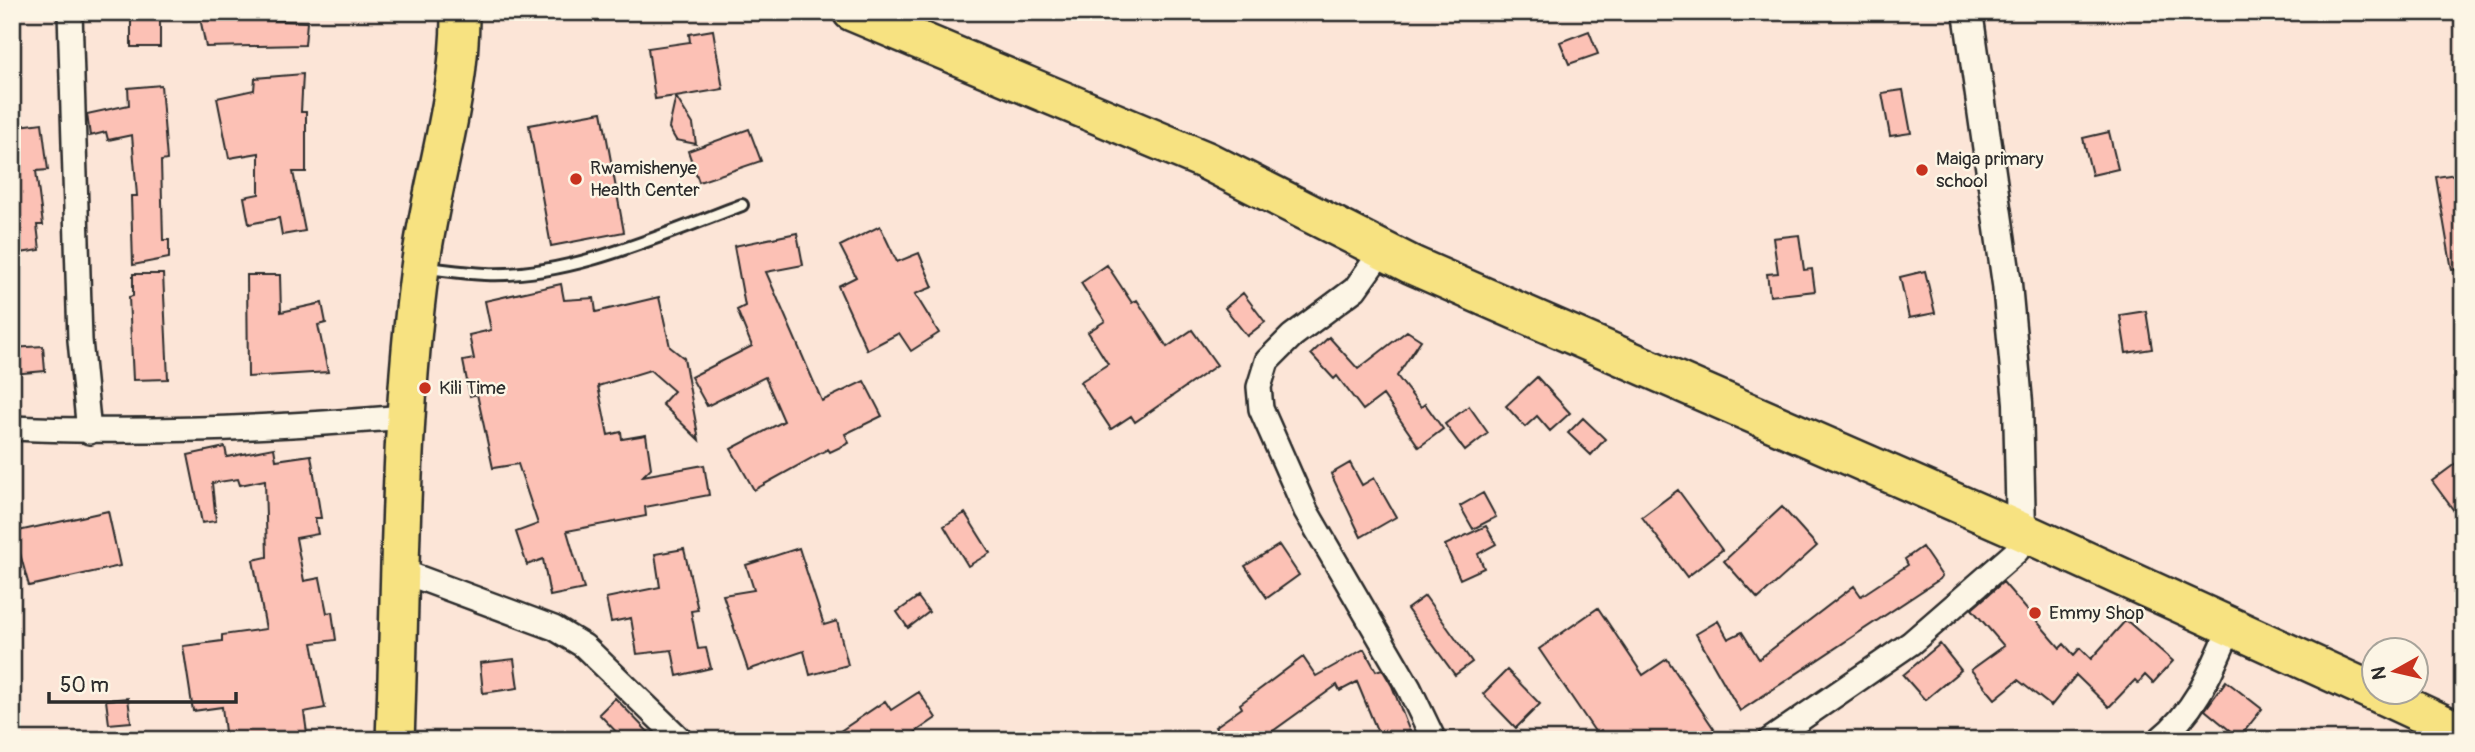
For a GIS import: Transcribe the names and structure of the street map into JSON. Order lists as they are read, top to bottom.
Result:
{
  "places": [
    "Maiga primary school",
    "Rwamishenye Health Center",
    "Kili Time",
    "Emmy Shop"
  ],
  "scale_bar": "50 m",
  "north": "left"
}
